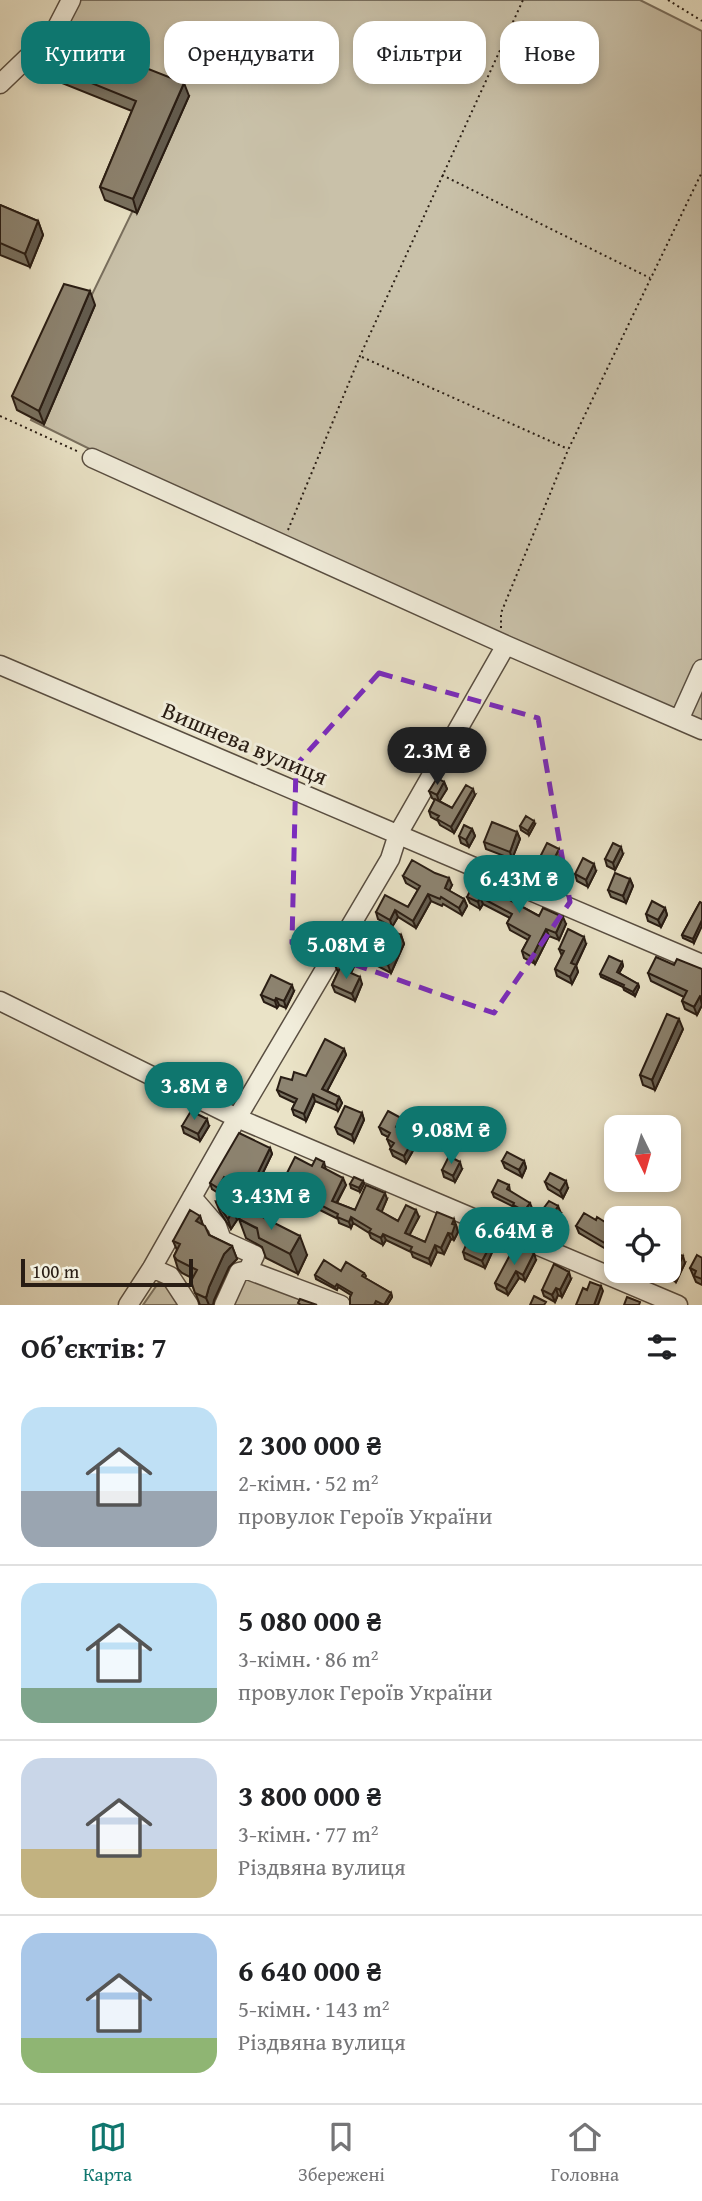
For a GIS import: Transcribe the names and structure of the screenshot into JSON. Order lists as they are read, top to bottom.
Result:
{
  "streets": {
    "street": ["Вишнева вулиця"]
  },
  "scale_bar": "100 m",
  "north": "bottom",
  "page": {
    "chip": [
      "Купити",
      "Орендувати",
      "Фільтри",
      "Нове"
    ],
    "price": [
      "2.3M ₴",
      "6.43M ₴",
      "5.08M ₴",
      "3.8M ₴",
      "9.08M ₴",
      "3.43M ₴",
      "6.64M ₴"
    ],
    "scale": "100 m",
    "heading": "Об’єктів: 7",
    "list": [
      {
        "name": "2 300 000 ₴",
        "note": "2-кімн. · 52 m² · провулок Героїв України"
      },
      {
        "name": "5 080 000 ₴",
        "note": "3-кімн. · 86 m² · провулок Героїв України"
      },
      {
        "name": "3 800 000 ₴",
        "note": "3-кімн. · 77 m² · Різдвяна вулиця"
      },
      {
        "name": "6 640 000 ₴",
        "note": "5-кімн. · 143 m² · Різдвяна вулиця"
      }
    ],
    "tabs": ["Карта", "Збережені", "Головна"]
  }
}
